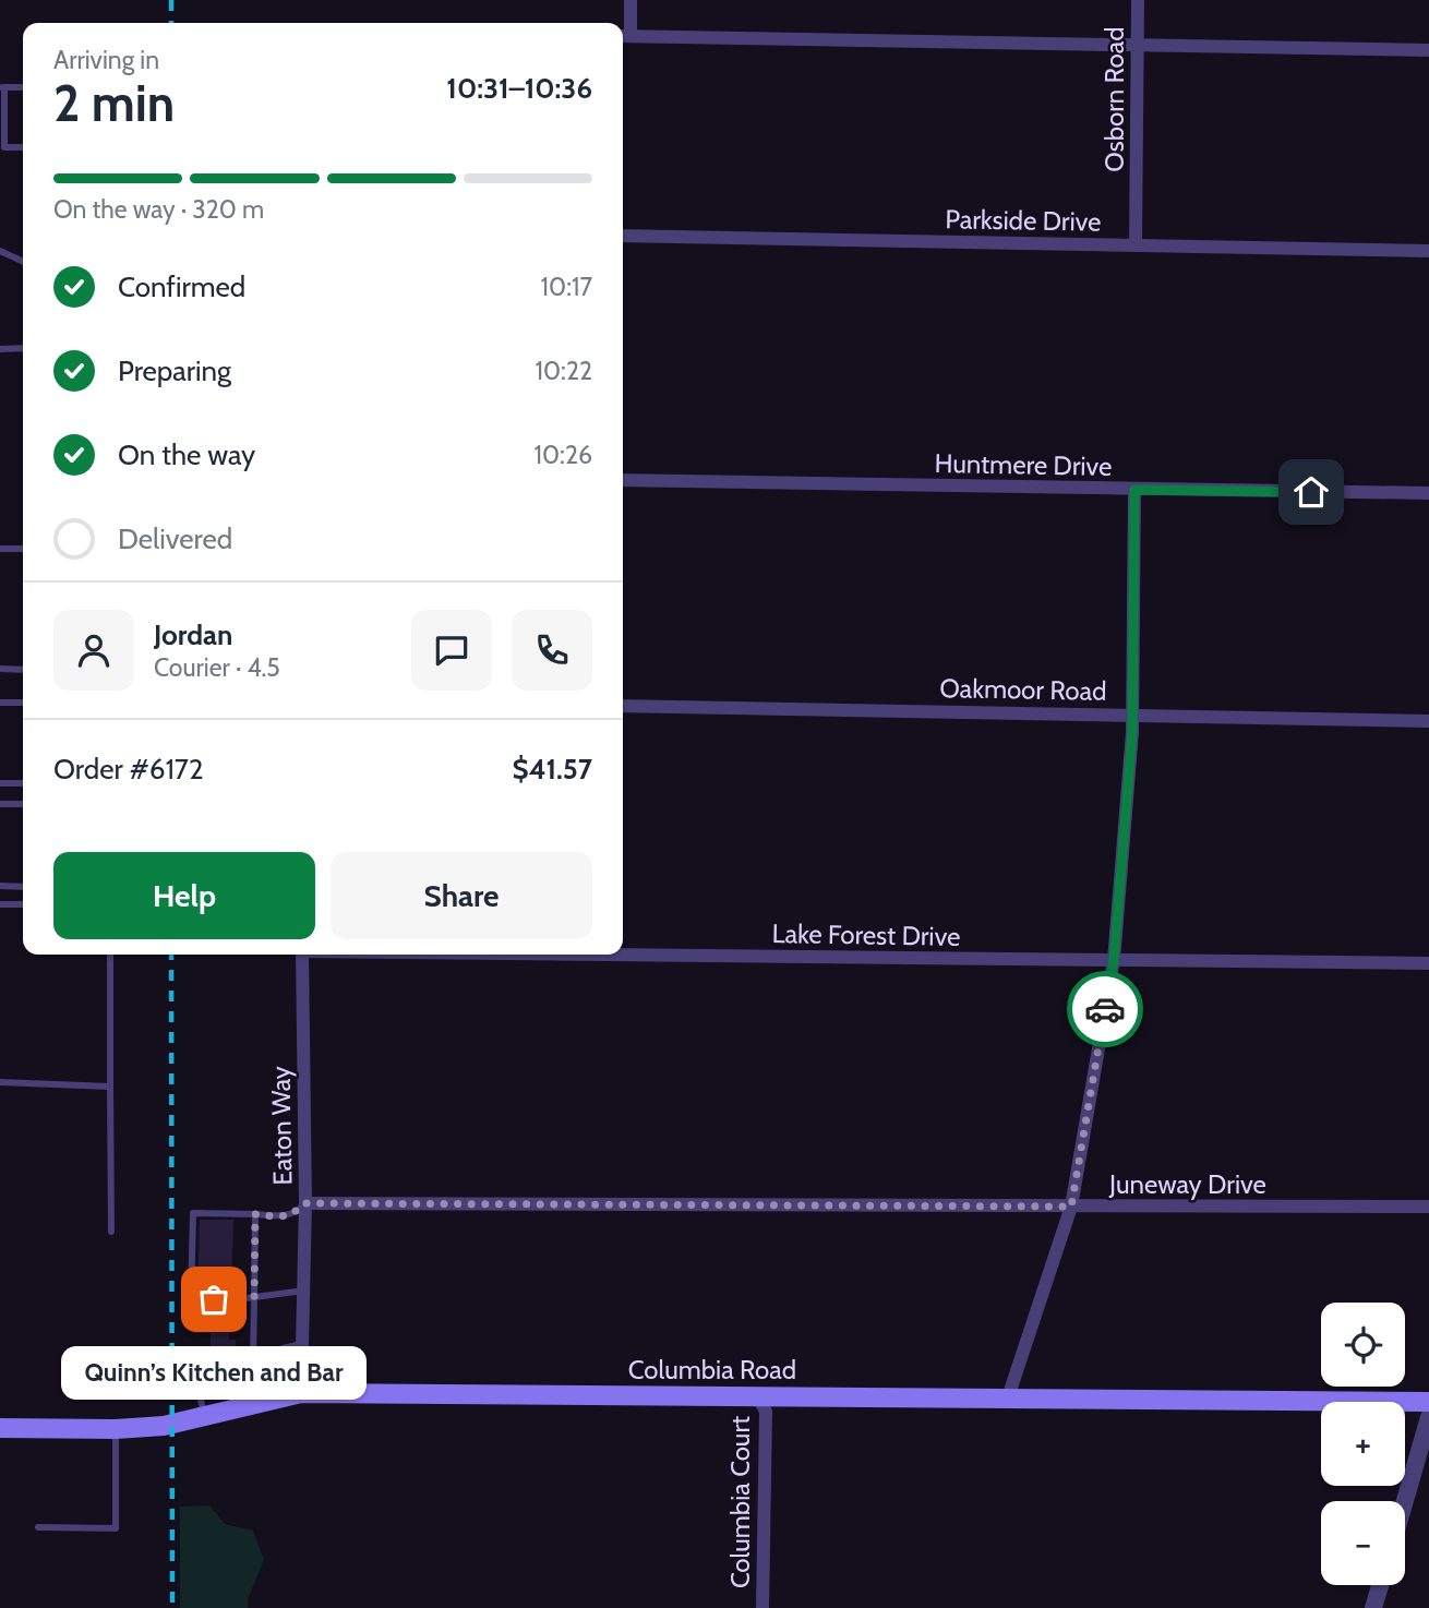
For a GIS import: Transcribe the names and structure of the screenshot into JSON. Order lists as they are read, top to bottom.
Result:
{
  "streets": {
    "main road": ["Columbia Road"],
    "street": [
      "Osborn Road",
      "Parkside Drive",
      "Huntmere Drive",
      "Oakmoor Road",
      "Lake Forest Drive",
      "Eaton Way",
      "Juneway Drive",
      "Columbia Court"
    ]
  },
  "crossings": [
    ["Osborn Road", "Parkside Drive"],
    ["Eaton Way", "Juneway Drive"],
    ["Eaton Way", "Columbia Road"],
    ["Columbia Road", "Columbia Court"]
  ],
  "places": ["Quinn’s Kitchen and Bar"],
  "page": {
    "heading": ["2 min", "Arriving in", "10:31–10:36"],
    "panel": [
      "Jordan",
      "Courier · 4.5",
      "Order #6172",
      "$41.57"
    ],
    "bar": "On the way · 320 m",
    "list": [
      ["Confirmed", "10:17"],
      ["Preparing", "10:22"],
      ["On the way", "10:26"],
      "Delivered"
    ],
    "buttons": ["Help", "Share"],
    "map_buttons": ["+", "−"],
    "bubble": "Quinn’s Kitchen and Bar"
  }
}
